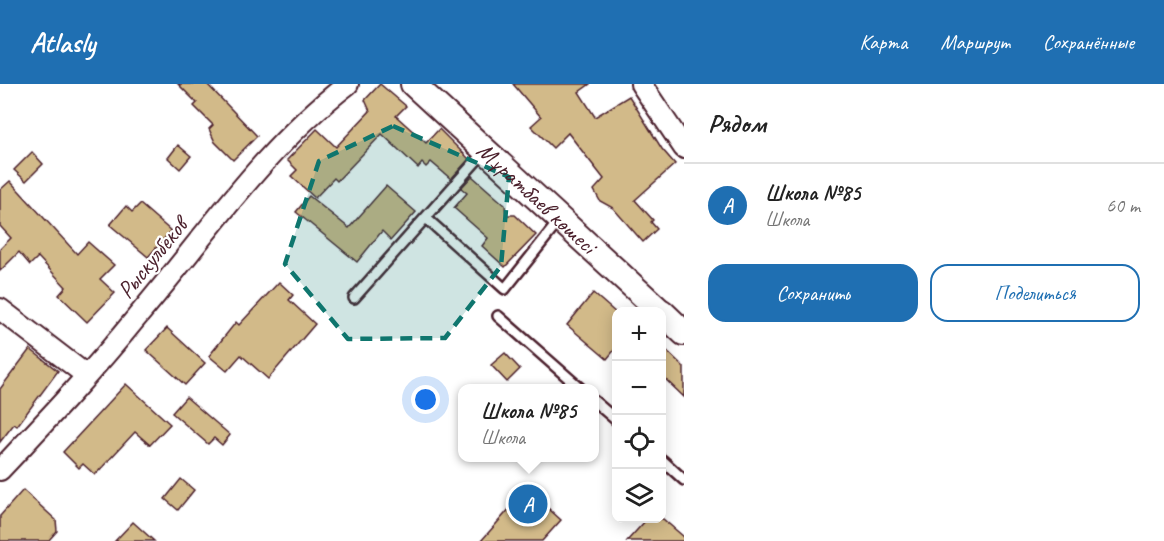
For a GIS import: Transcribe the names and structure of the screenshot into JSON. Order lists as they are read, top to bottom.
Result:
{
  "streets": {
    "street": ["Мұратбаев көшесі", "Рыскулбеков"]
  },
  "page": {
    "header": "Atlasly",
    "nav": ["Карта", "Маршрут", "Сохранённые"],
    "heading": "Рядом",
    "list": [
      {
        "mark": "A",
        "name": "Школа №85",
        "note": "Школа",
        "value": "60 m"
      }
    ],
    "buttons": ["Сохранить", "Поделиться"],
    "map_buttons": ["+", "−"],
    "popup": ["Школа №85", "Школа"],
    "pins": "A"
  }
}
